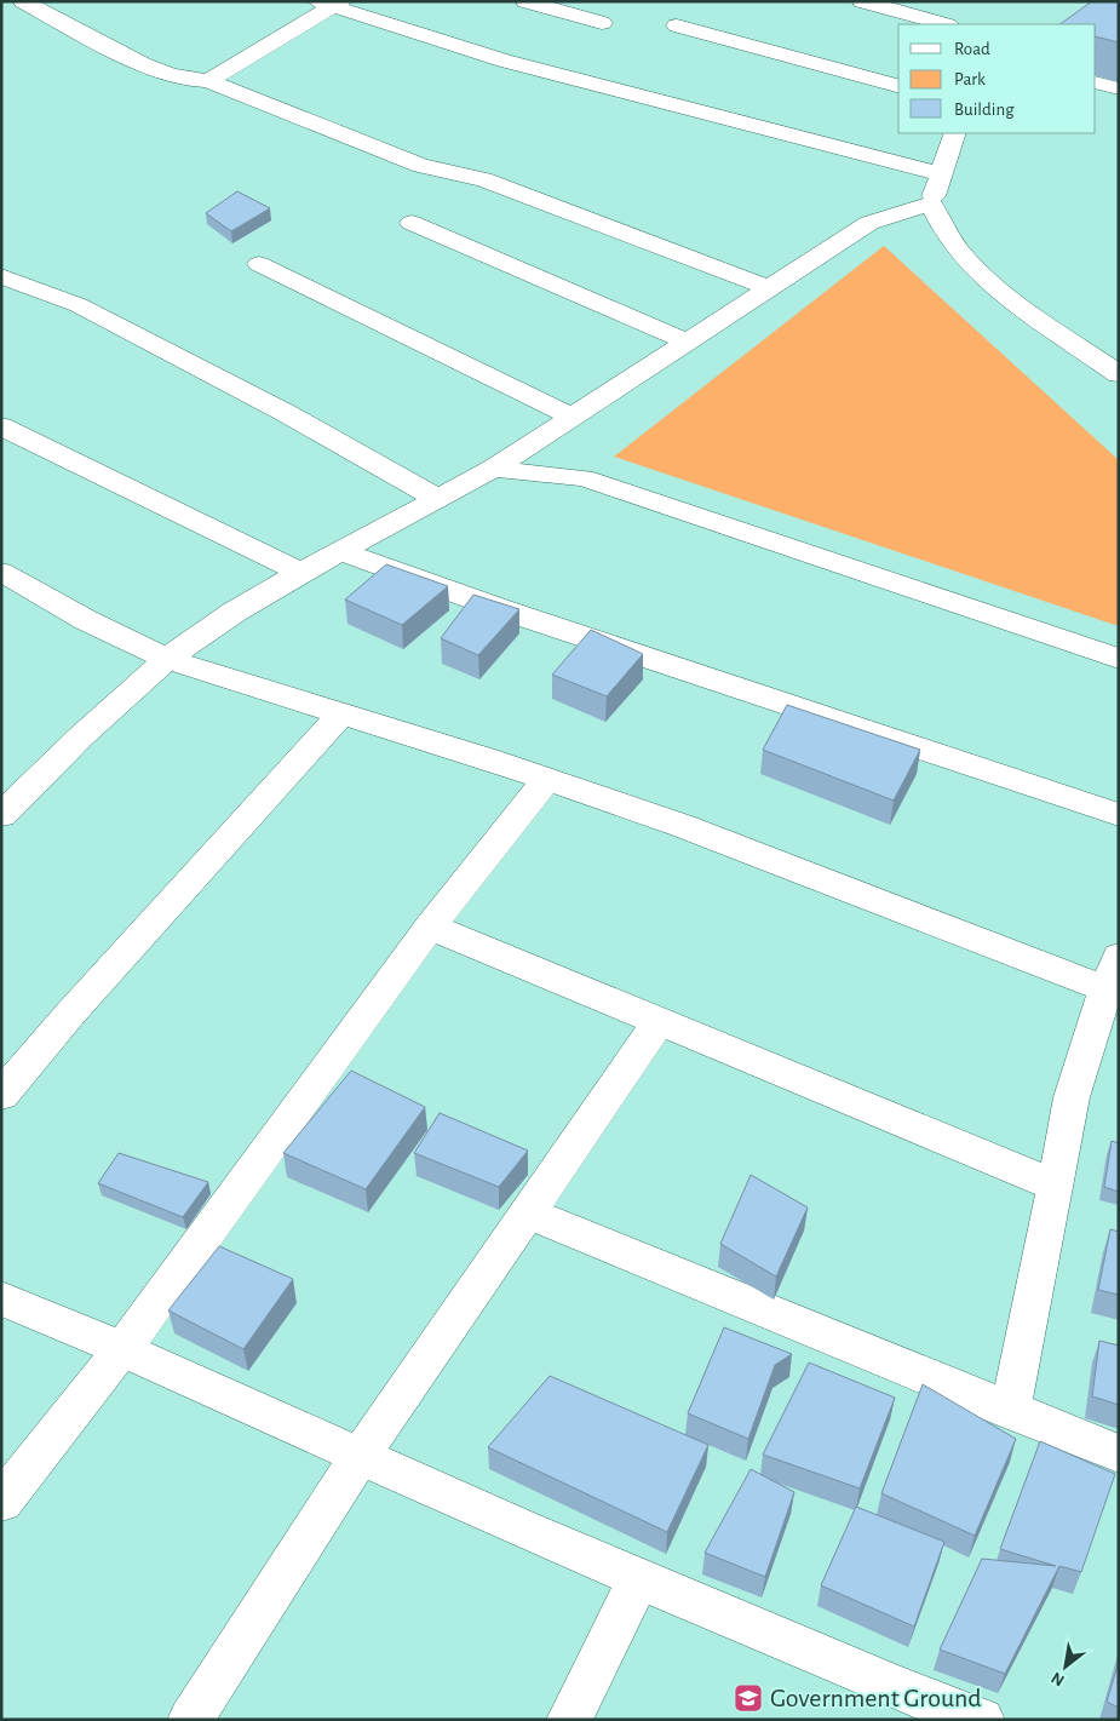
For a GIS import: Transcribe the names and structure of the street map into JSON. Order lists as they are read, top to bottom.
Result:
{
  "places": {
    "school or university": ["Government Ground"]
  },
  "legend": ["Road", "Park", "Building"],
  "north": "bottom left"
}
